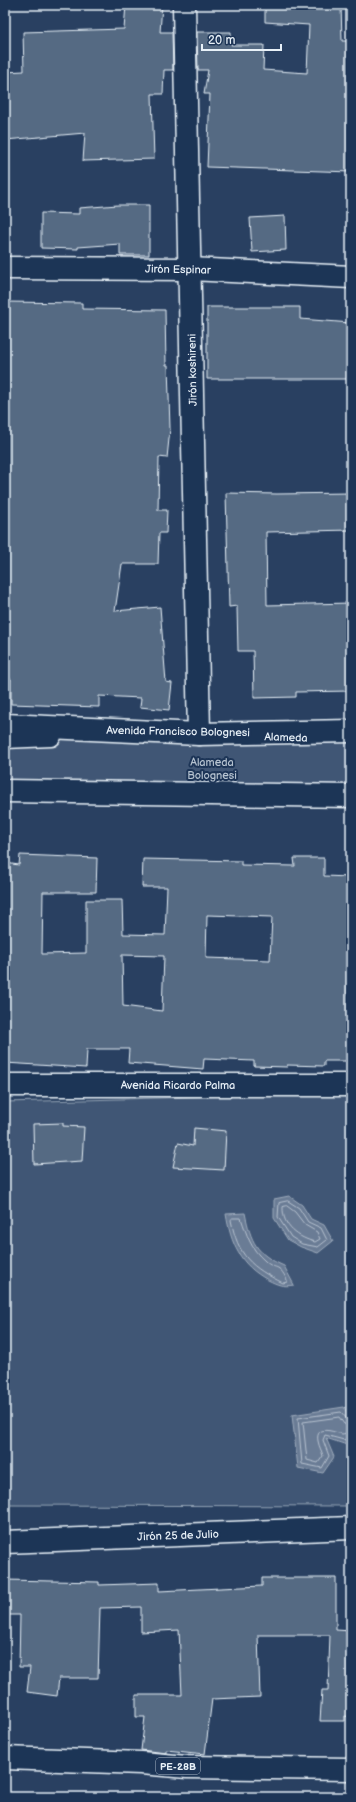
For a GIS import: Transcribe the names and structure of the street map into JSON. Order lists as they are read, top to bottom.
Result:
{
  "streets": {
    "main road": [
      "Jirón Espinar",
      "Jirón koshireni",
      "Avenida Francisco Bolognesi",
      "Avenida Ricardo Palma",
      "Jirón 25 de Julio",
      "PE-28B"
    ],
    "street": ["Alameda"]
  },
  "crossings": [
    ["Jirón Espinar", "Jirón koshireni"],
    ["Jirón koshireni", "Avenida Francisco Bolognesi"],
    ["Jirón koshireni", "Alameda"],
    ["Avenida Francisco Bolognesi", "Alameda"]
  ],
  "parks": ["Alameda Bolognesi"],
  "scale_bar": "20 m"
}
